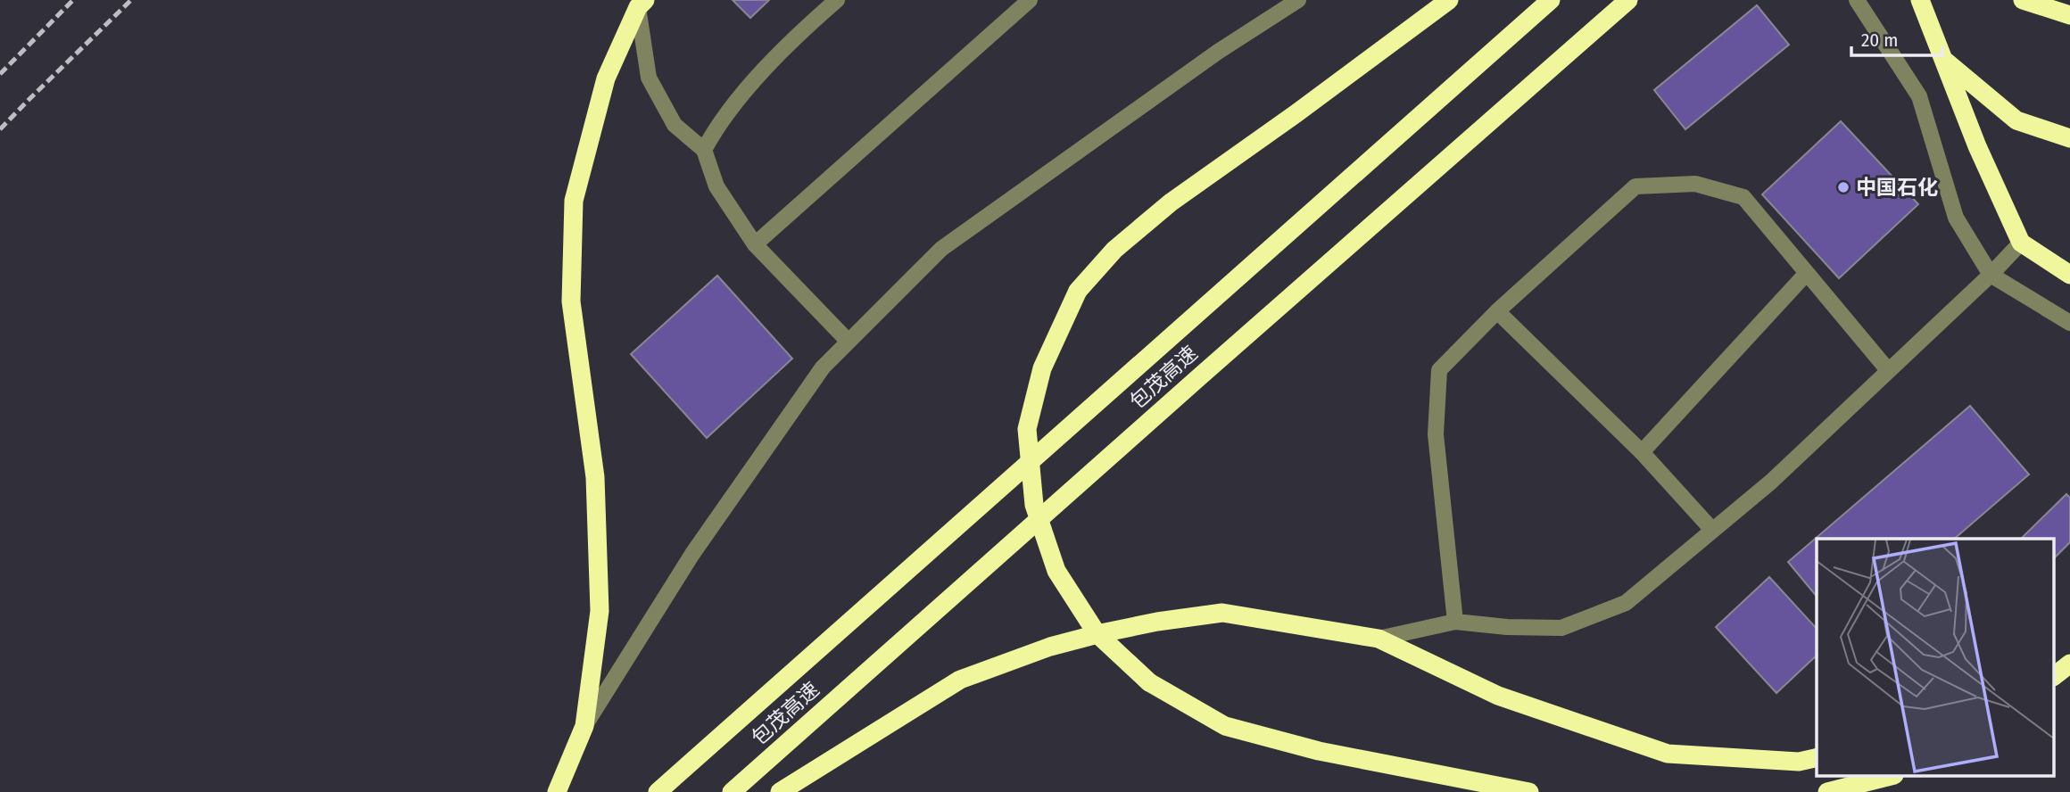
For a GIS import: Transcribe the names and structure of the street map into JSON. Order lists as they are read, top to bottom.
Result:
{
  "streets": {
    "highway": ["包茂高速"]
  },
  "places": ["中国石化"],
  "scale_bar": "20 m"
}
